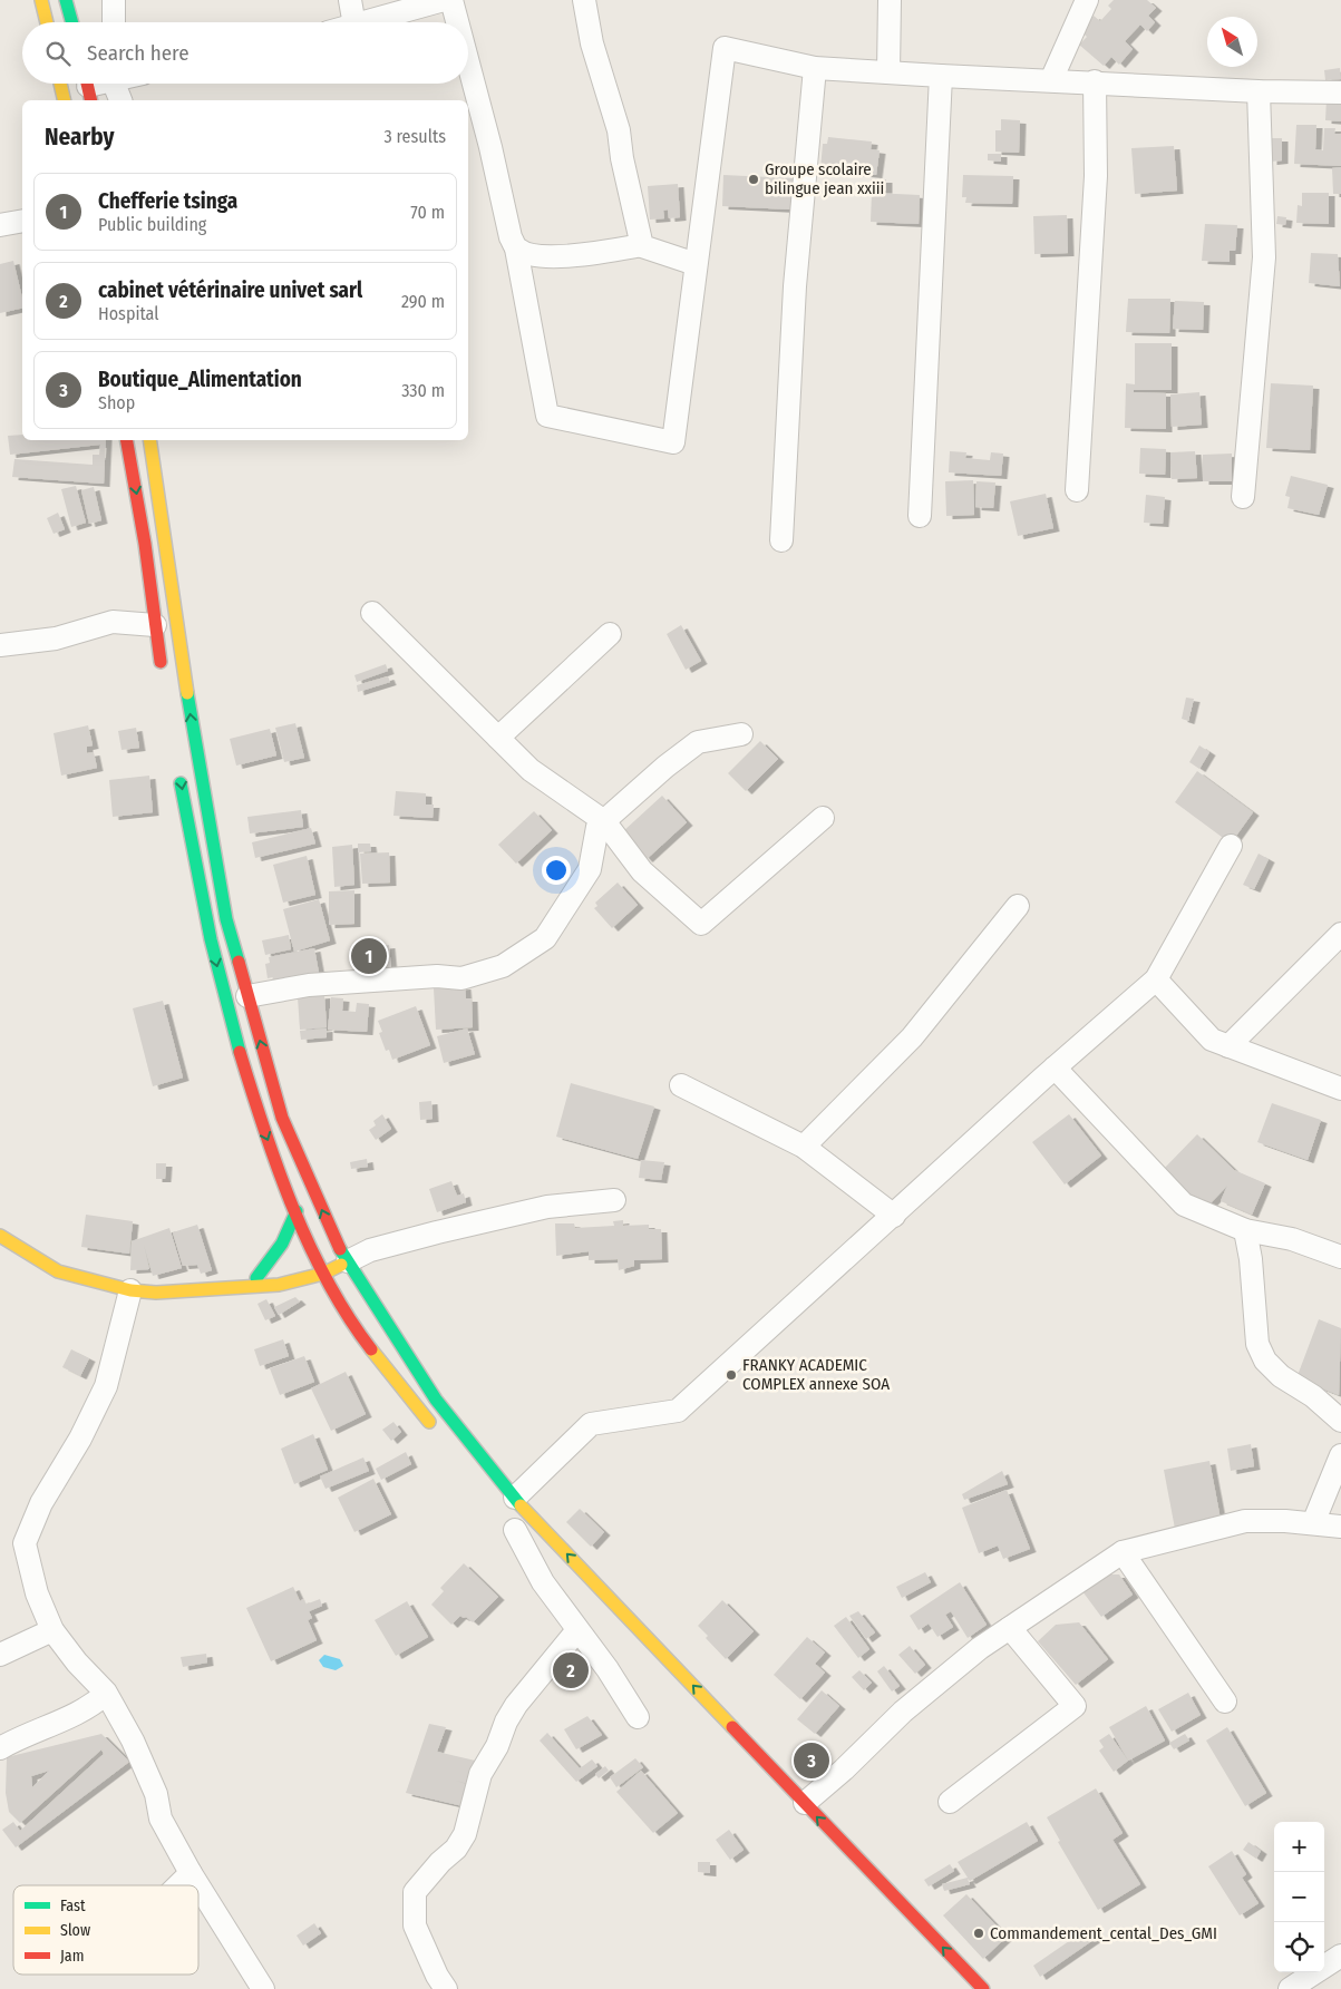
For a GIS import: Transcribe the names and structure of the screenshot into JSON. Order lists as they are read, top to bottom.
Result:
{
  "places": ["Groupe scolaire bilingue jean xxiii", "FRANKY ACADEMIC COMPLEX annexe SOA", "Commandement_cental_Des_GMI"],
  "legend": ["Fast", "Slow", "Jam"],
  "north": "top left",
  "page": {
    "search": "Search here",
    "heading": ["Nearby", "3 results"],
    "list": [
      {
        "mark": "1",
        "name": "Chefferie tsinga",
        "note": "Public building",
        "value": "70 m"
      },
      {
        "mark": "2",
        "name": "cabinet vétérinaire univet sarl",
        "note": "Hospital",
        "value": "290 m"
      },
      {
        "mark": "3",
        "name": "Boutique_Alimentation",
        "note": "Shop",
        "value": "330 m"
      }
    ],
    "pins": ["1", "2", "3"],
    "map_buttons": ["+", "−"]
  }
}
